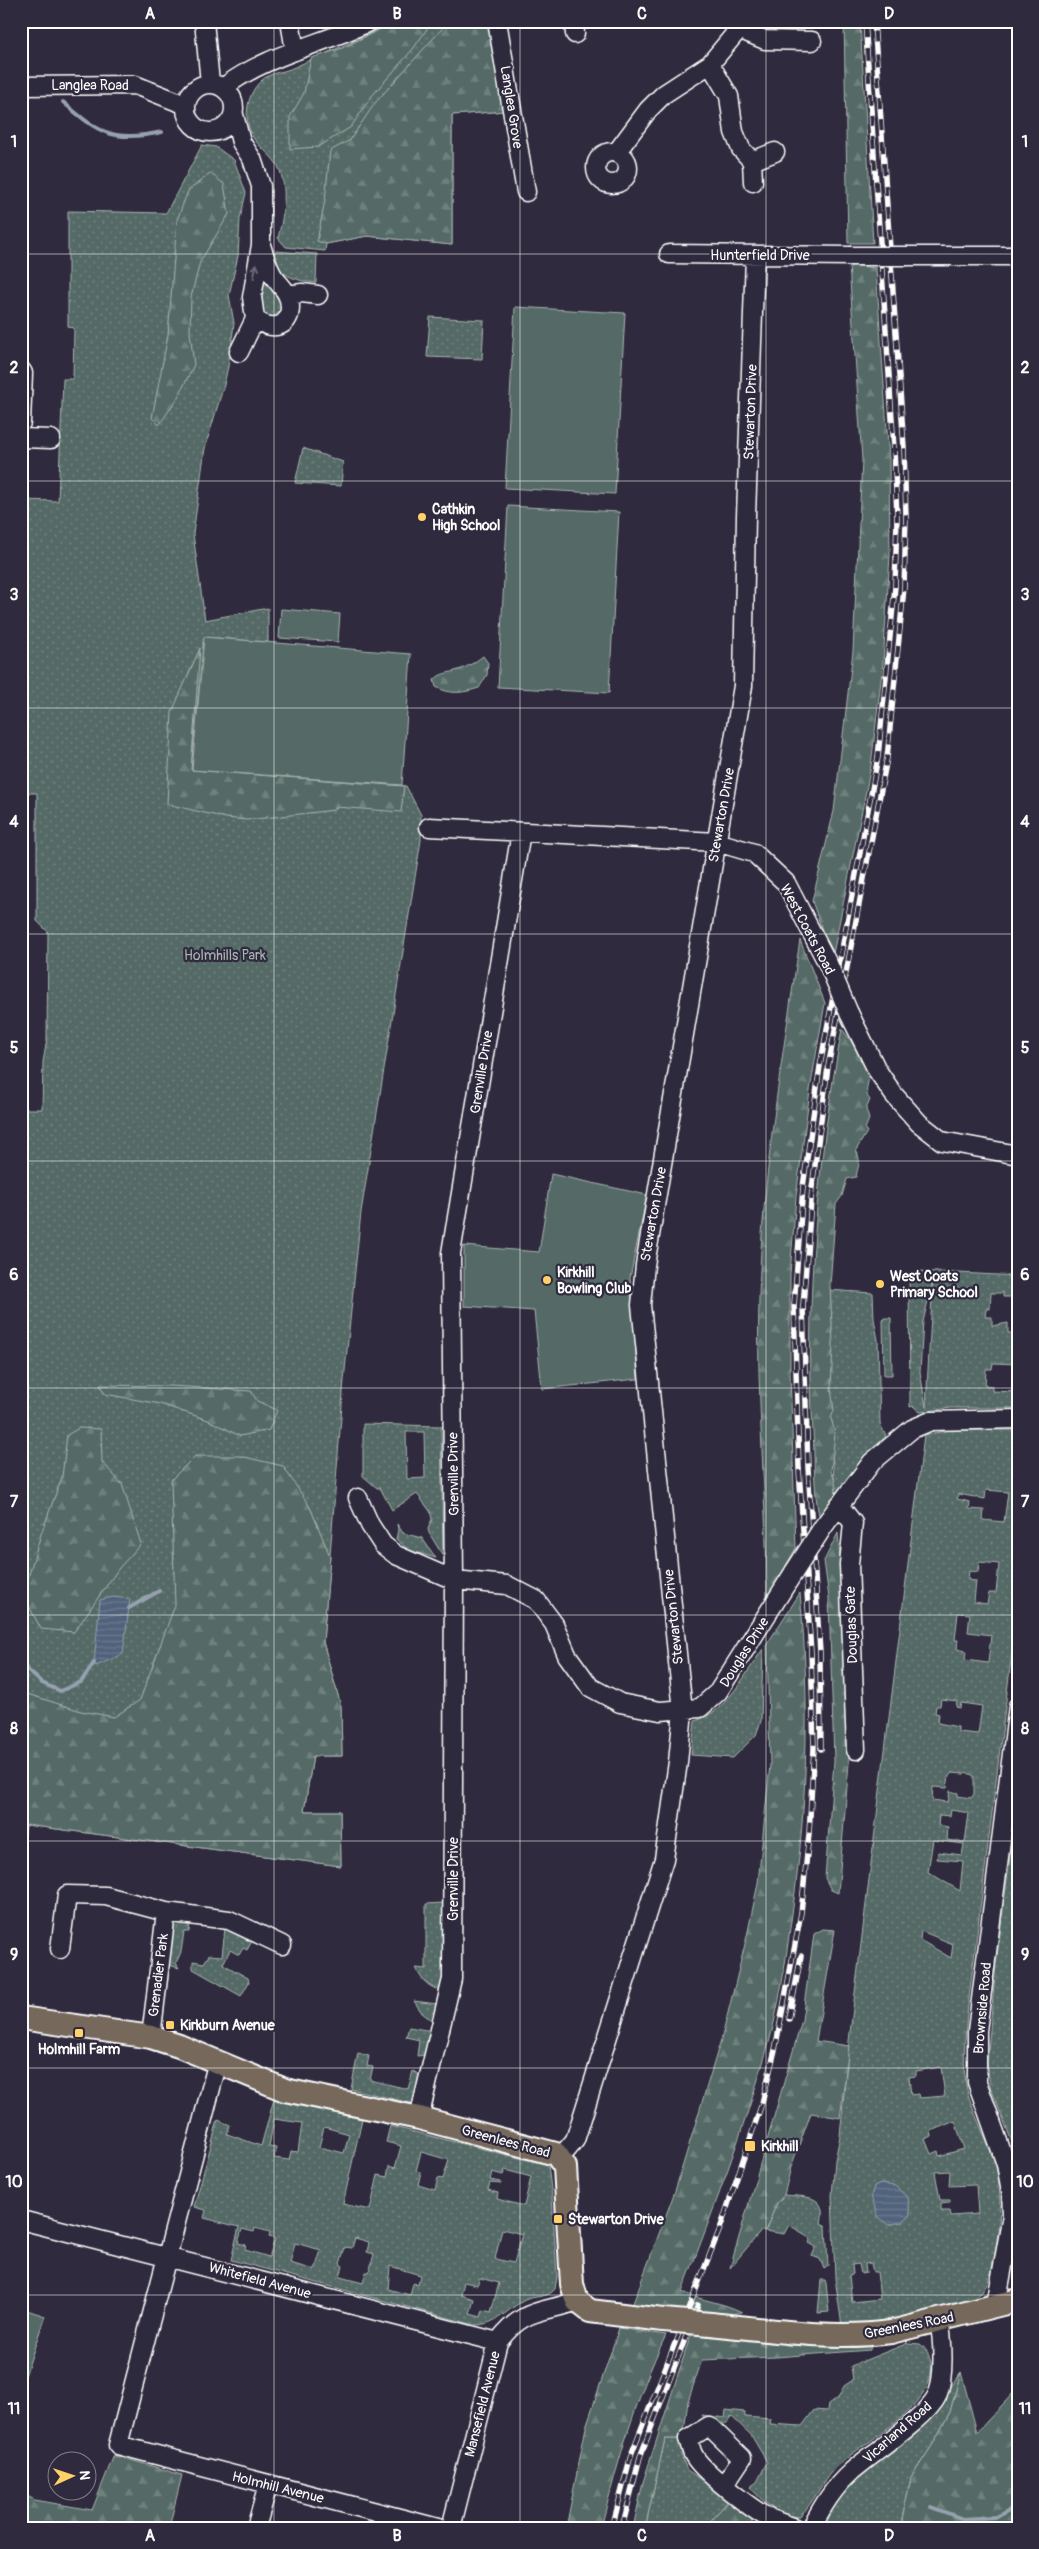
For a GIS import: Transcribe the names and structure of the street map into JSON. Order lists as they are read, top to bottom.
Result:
{
  "streets": {
    "main road": ["Greenlees Road"],
    "street": [
      "Langlea Road",
      "Langlea Grove",
      "Hunterfield Drive",
      "Stewarton Drive",
      "West Coats Road",
      "Grenville Drive",
      "Douglas Gate",
      "Douglas Drive",
      "Grenadier Park",
      "Brownside Road",
      "Whitefield Avenue",
      "Mansefield Avenue",
      "Vicarland Road",
      "Holmhill Avenue"
    ]
  },
  "crossings": [
    ["Hunterfield Drive", "Stewarton Drive"],
    ["Stewarton Drive", "West Coats Road"],
    ["Stewarton Drive", "Douglas Drive"],
    ["Stewarton Drive", "Greenlees Road"],
    ["West Coats Road", "Grenville Drive"],
    ["Grenville Drive", "Douglas Drive"],
    ["Grenville Drive", "Greenlees Road"],
    ["Douglas Gate", "Douglas Drive"],
    ["Grenadier Park", "Greenlees Road"],
    ["Brownside Road", "Greenlees Road"],
    ["Greenlees Road", "Mansefield Avenue"],
    ["Greenlees Road", "Vicarland Road"],
    ["Whitefield Avenue", "Mansefield Avenue"],
    ["Whitefield Avenue", "Holmhill Avenue"]
  ],
  "parks": ["Holmhills Park"],
  "places": {
    "other": ["Cathkin High School", "Kirkhill Bowling Club", "West Coats Primary School"],
    "transit": [
      "Kirkburn Avenue",
      "Holmhill Farm",
      "Kirkhill",
      "Stewarton Drive"
    ]
  },
  "north": "right",
  "grid": {
    "columns": [
      "A",
      "B",
      "C",
      "D"
    ],
    "rows": [
      "1",
      "2",
      "3",
      "4",
      "5",
      "6",
      "7",
      "8",
      "9",
      "10",
      "11"
    ]
  }
}
